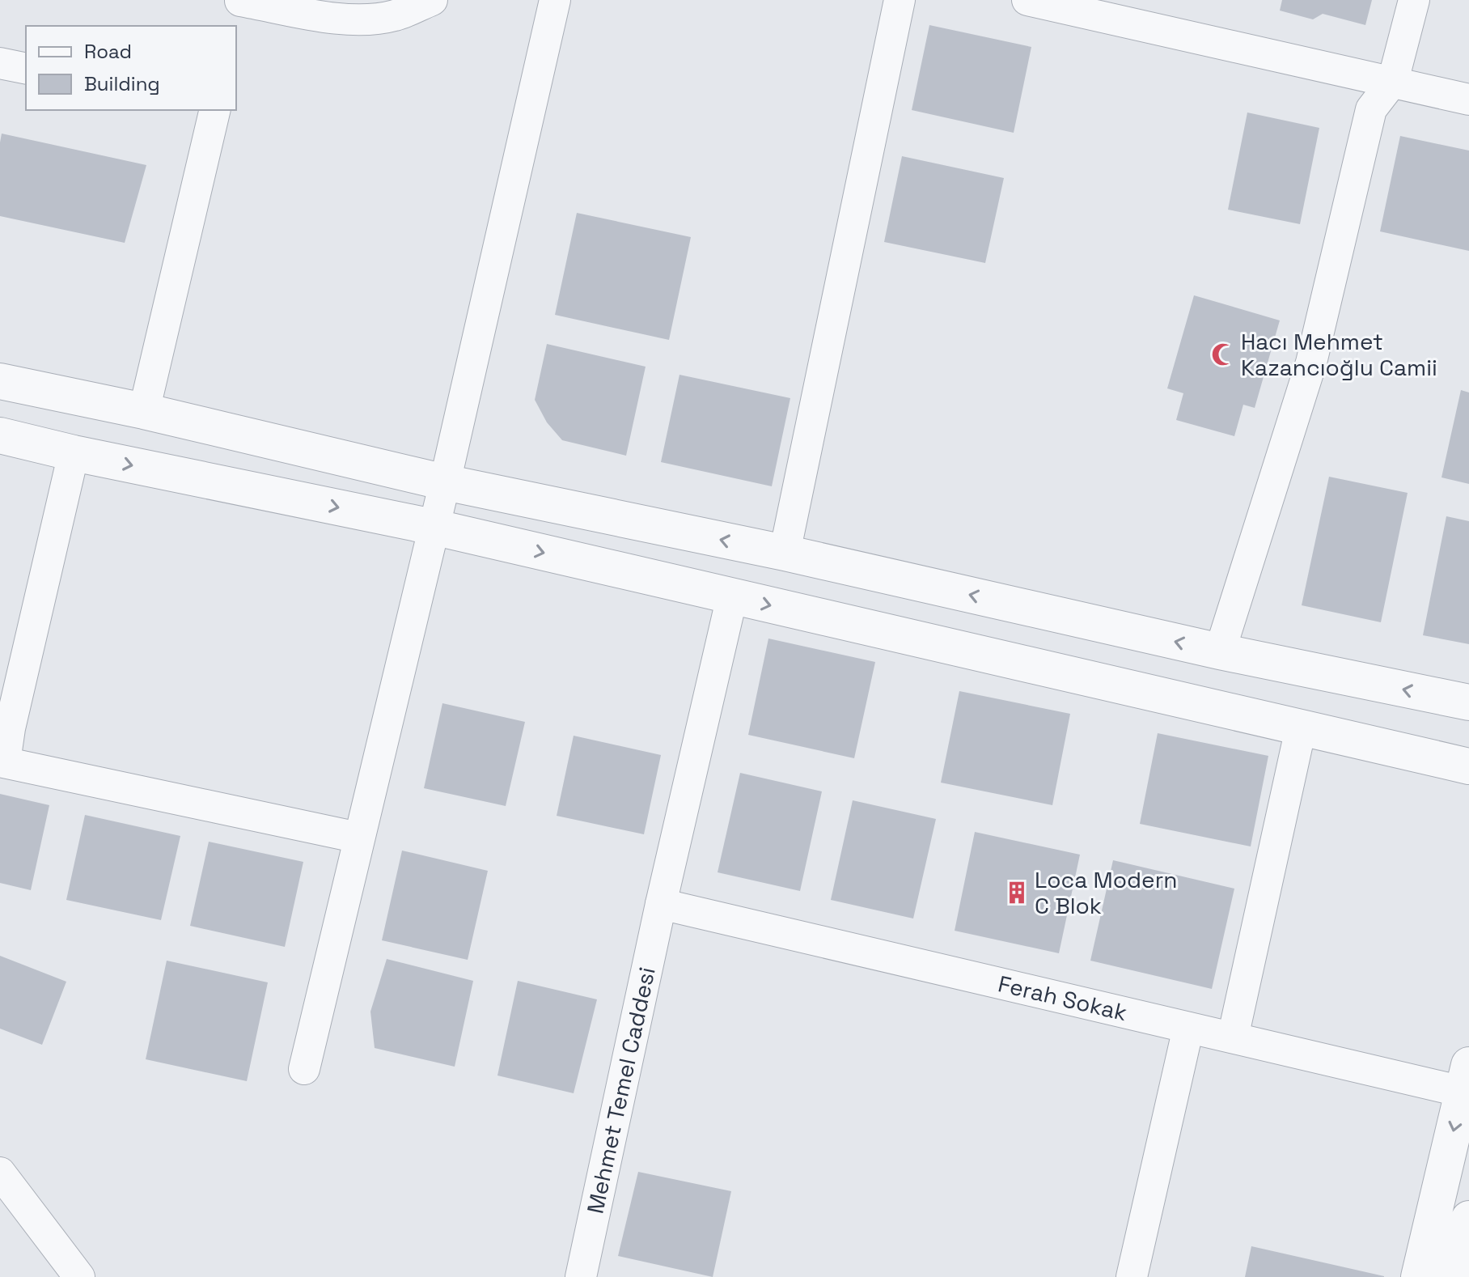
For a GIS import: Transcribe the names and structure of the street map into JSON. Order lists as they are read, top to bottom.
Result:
{
  "streets": {
    "street": ["Ferah Sokak", "Mehmet Temel Caddesi"]
  },
  "crossings": [
    ["Ferah Sokak", "Mehmet Temel Caddesi"]
  ],
  "places": {
    "mosque": ["Hacı Mehmet Kazancıoğlu Camii"],
    "building": ["Loca Modern C Blok"]
  },
  "legend": ["Road", "Building"]
}
